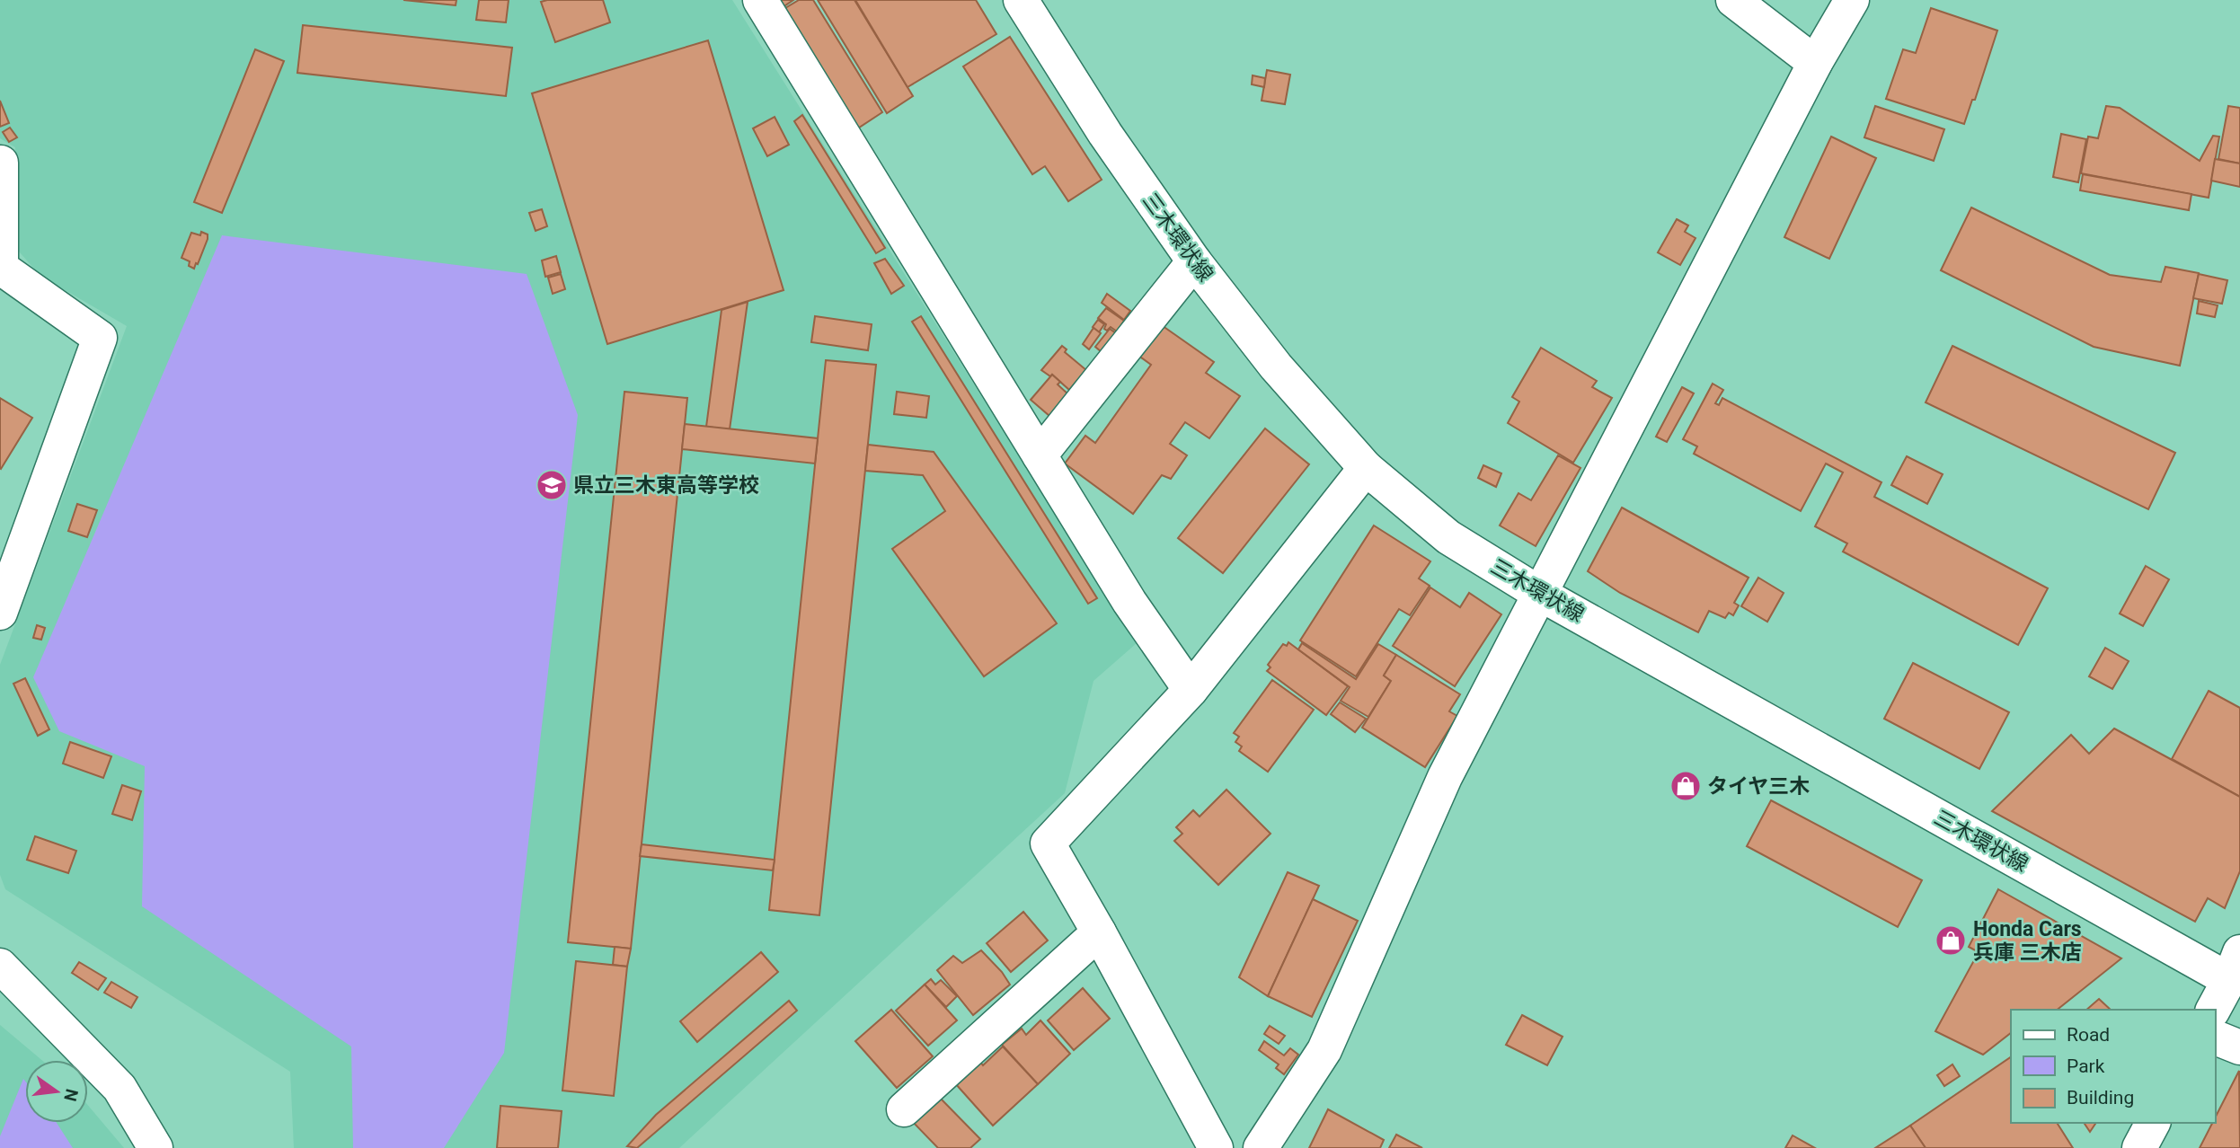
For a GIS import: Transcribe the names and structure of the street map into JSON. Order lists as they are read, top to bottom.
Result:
{
  "streets": {
    "street": ["三木環状線"]
  },
  "places": {
    "school or university": ["県立三木東高等学校"],
    "shop": ["タイヤ三木", "Honda Cars 兵庫 三木店"]
  },
  "legend": ["Road", "Park", "Building"],
  "north": "right"
}
